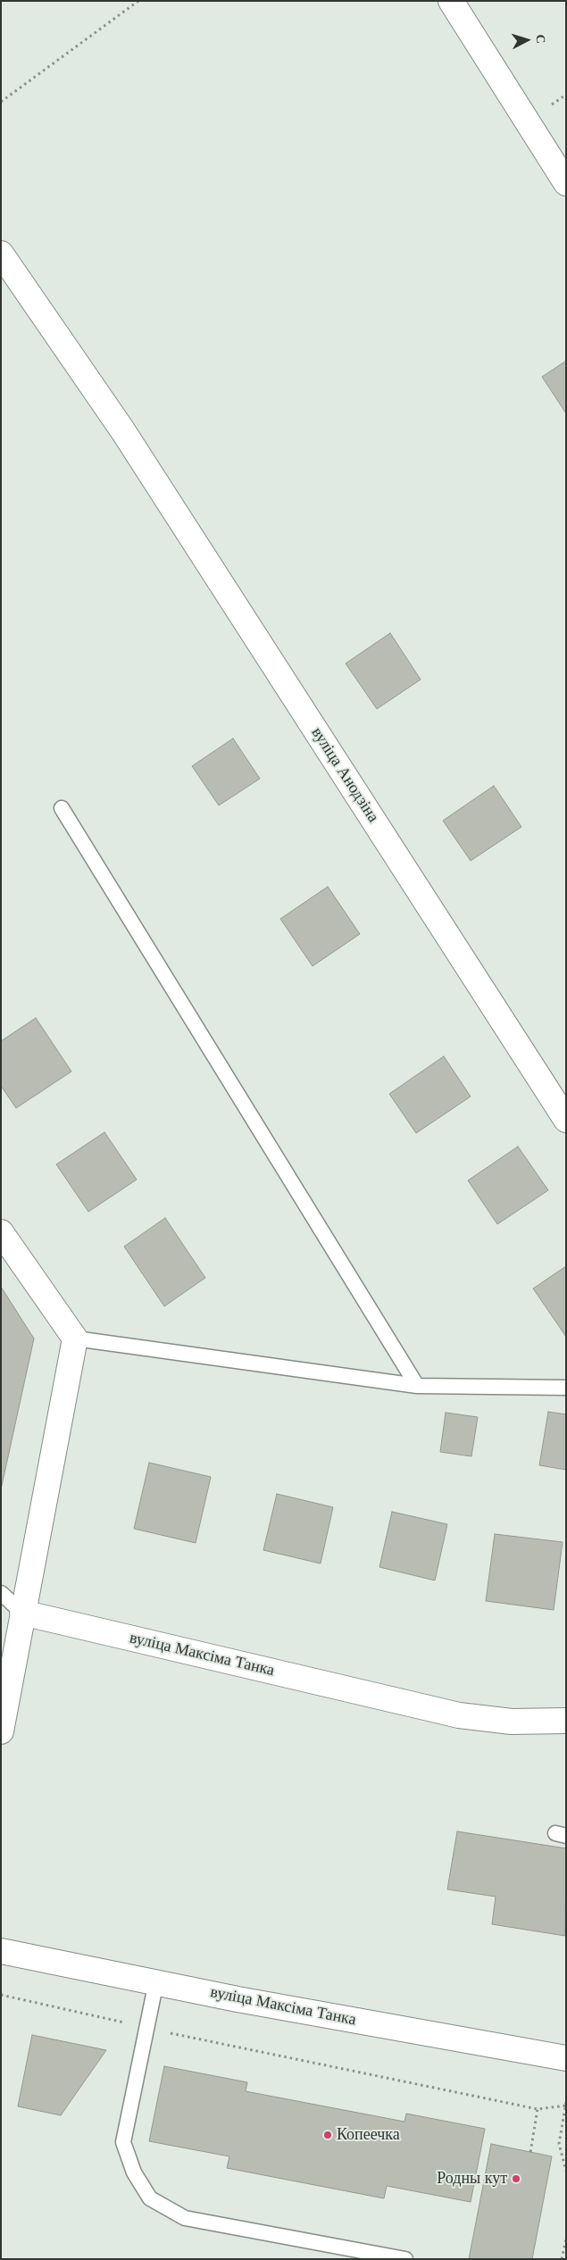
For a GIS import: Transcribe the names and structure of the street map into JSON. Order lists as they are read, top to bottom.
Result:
{
  "streets": {
    "street": ["вуліца Анодзіна", "вуліца Максіма Танка"]
  },
  "places": ["Копеечка", "Родны кут"],
  "north": "right"
}
